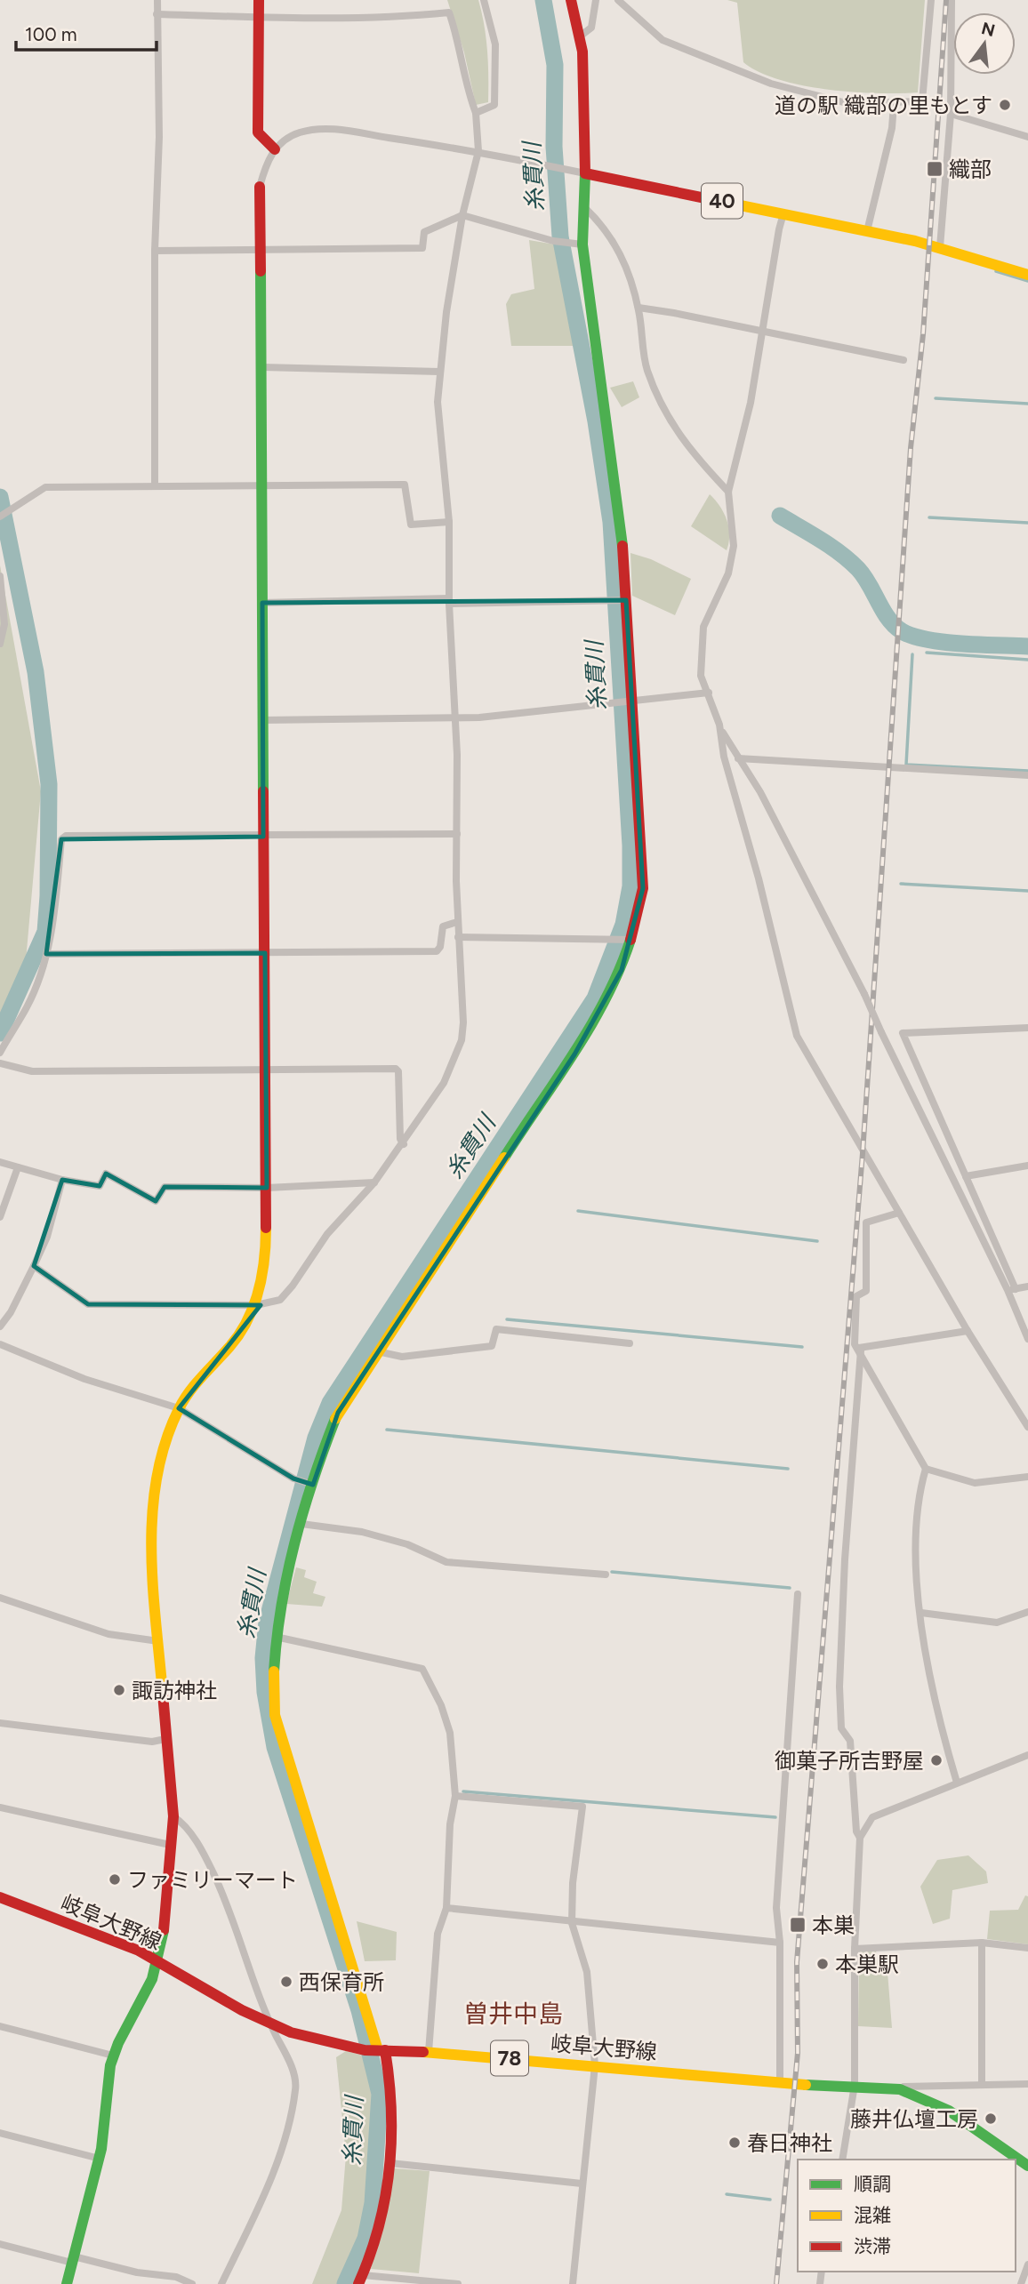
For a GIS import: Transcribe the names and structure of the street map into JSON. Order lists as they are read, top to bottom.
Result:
{
  "streets": {
    "street": ["40", "岐阜大野線", "78"]
  },
  "districts": ["曽井中島"],
  "water": ["糸貫川"],
  "places": {
    "other": [
      "道の駅 織部の里もとす",
      "諏訪神社",
      "御菓子所吉野屋",
      "ファミリーマート",
      "本巣駅",
      "西保育所",
      "藤井仏壇工房",
      "春日神社"
    ],
    "transit": ["織部", "本巣"]
  },
  "legend": ["順調", "混雑", "渋滞"],
  "scale_bar": "100 m",
  "north": "top"
}
